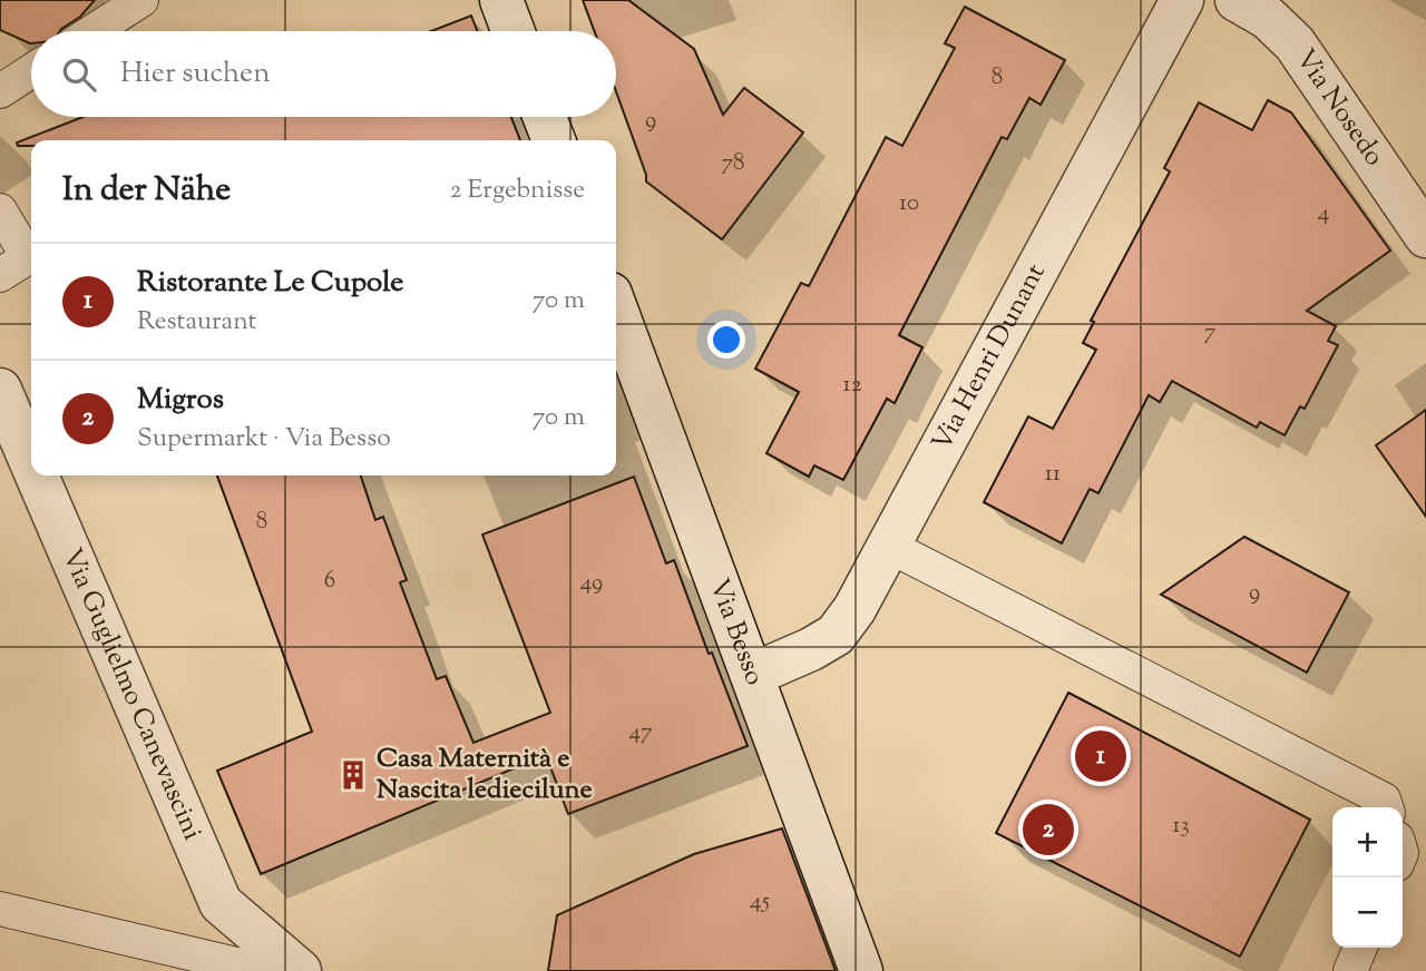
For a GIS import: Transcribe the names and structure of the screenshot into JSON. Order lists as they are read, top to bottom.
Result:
{
  "streets": {
    "street": [
      "Via Nosedo",
      "Via Henri Dunant",
      "Via Besso",
      "Via Guglielmo Canevascini"
    ]
  },
  "crossings": [
    ["Via Henri Dunant", "Via Besso"]
  ],
  "places": {
    "building": ["Casa Maternità e Nascita lediecilune"]
  },
  "house_numbers": [
    "8",
    "9",
    "78",
    "10",
    "4",
    "7",
    "12",
    "11",
    "8",
    "6",
    "49",
    "9",
    "47",
    "13",
    "45"
  ],
  "page": {
    "search": "Hier suchen",
    "heading": ["In der Nähe", "2 Ergebnisse"],
    "list": [
      {
        "mark": "1",
        "name": "Ristorante Le Cupole",
        "note": "Restaurant",
        "value": "70 m"
      },
      {
        "mark": "2",
        "name": "Migros",
        "note": "Supermarkt · Via Besso",
        "value": "70 m"
      }
    ],
    "pins": ["1", "2"],
    "map_buttons": ["+", "−"]
  }
}
